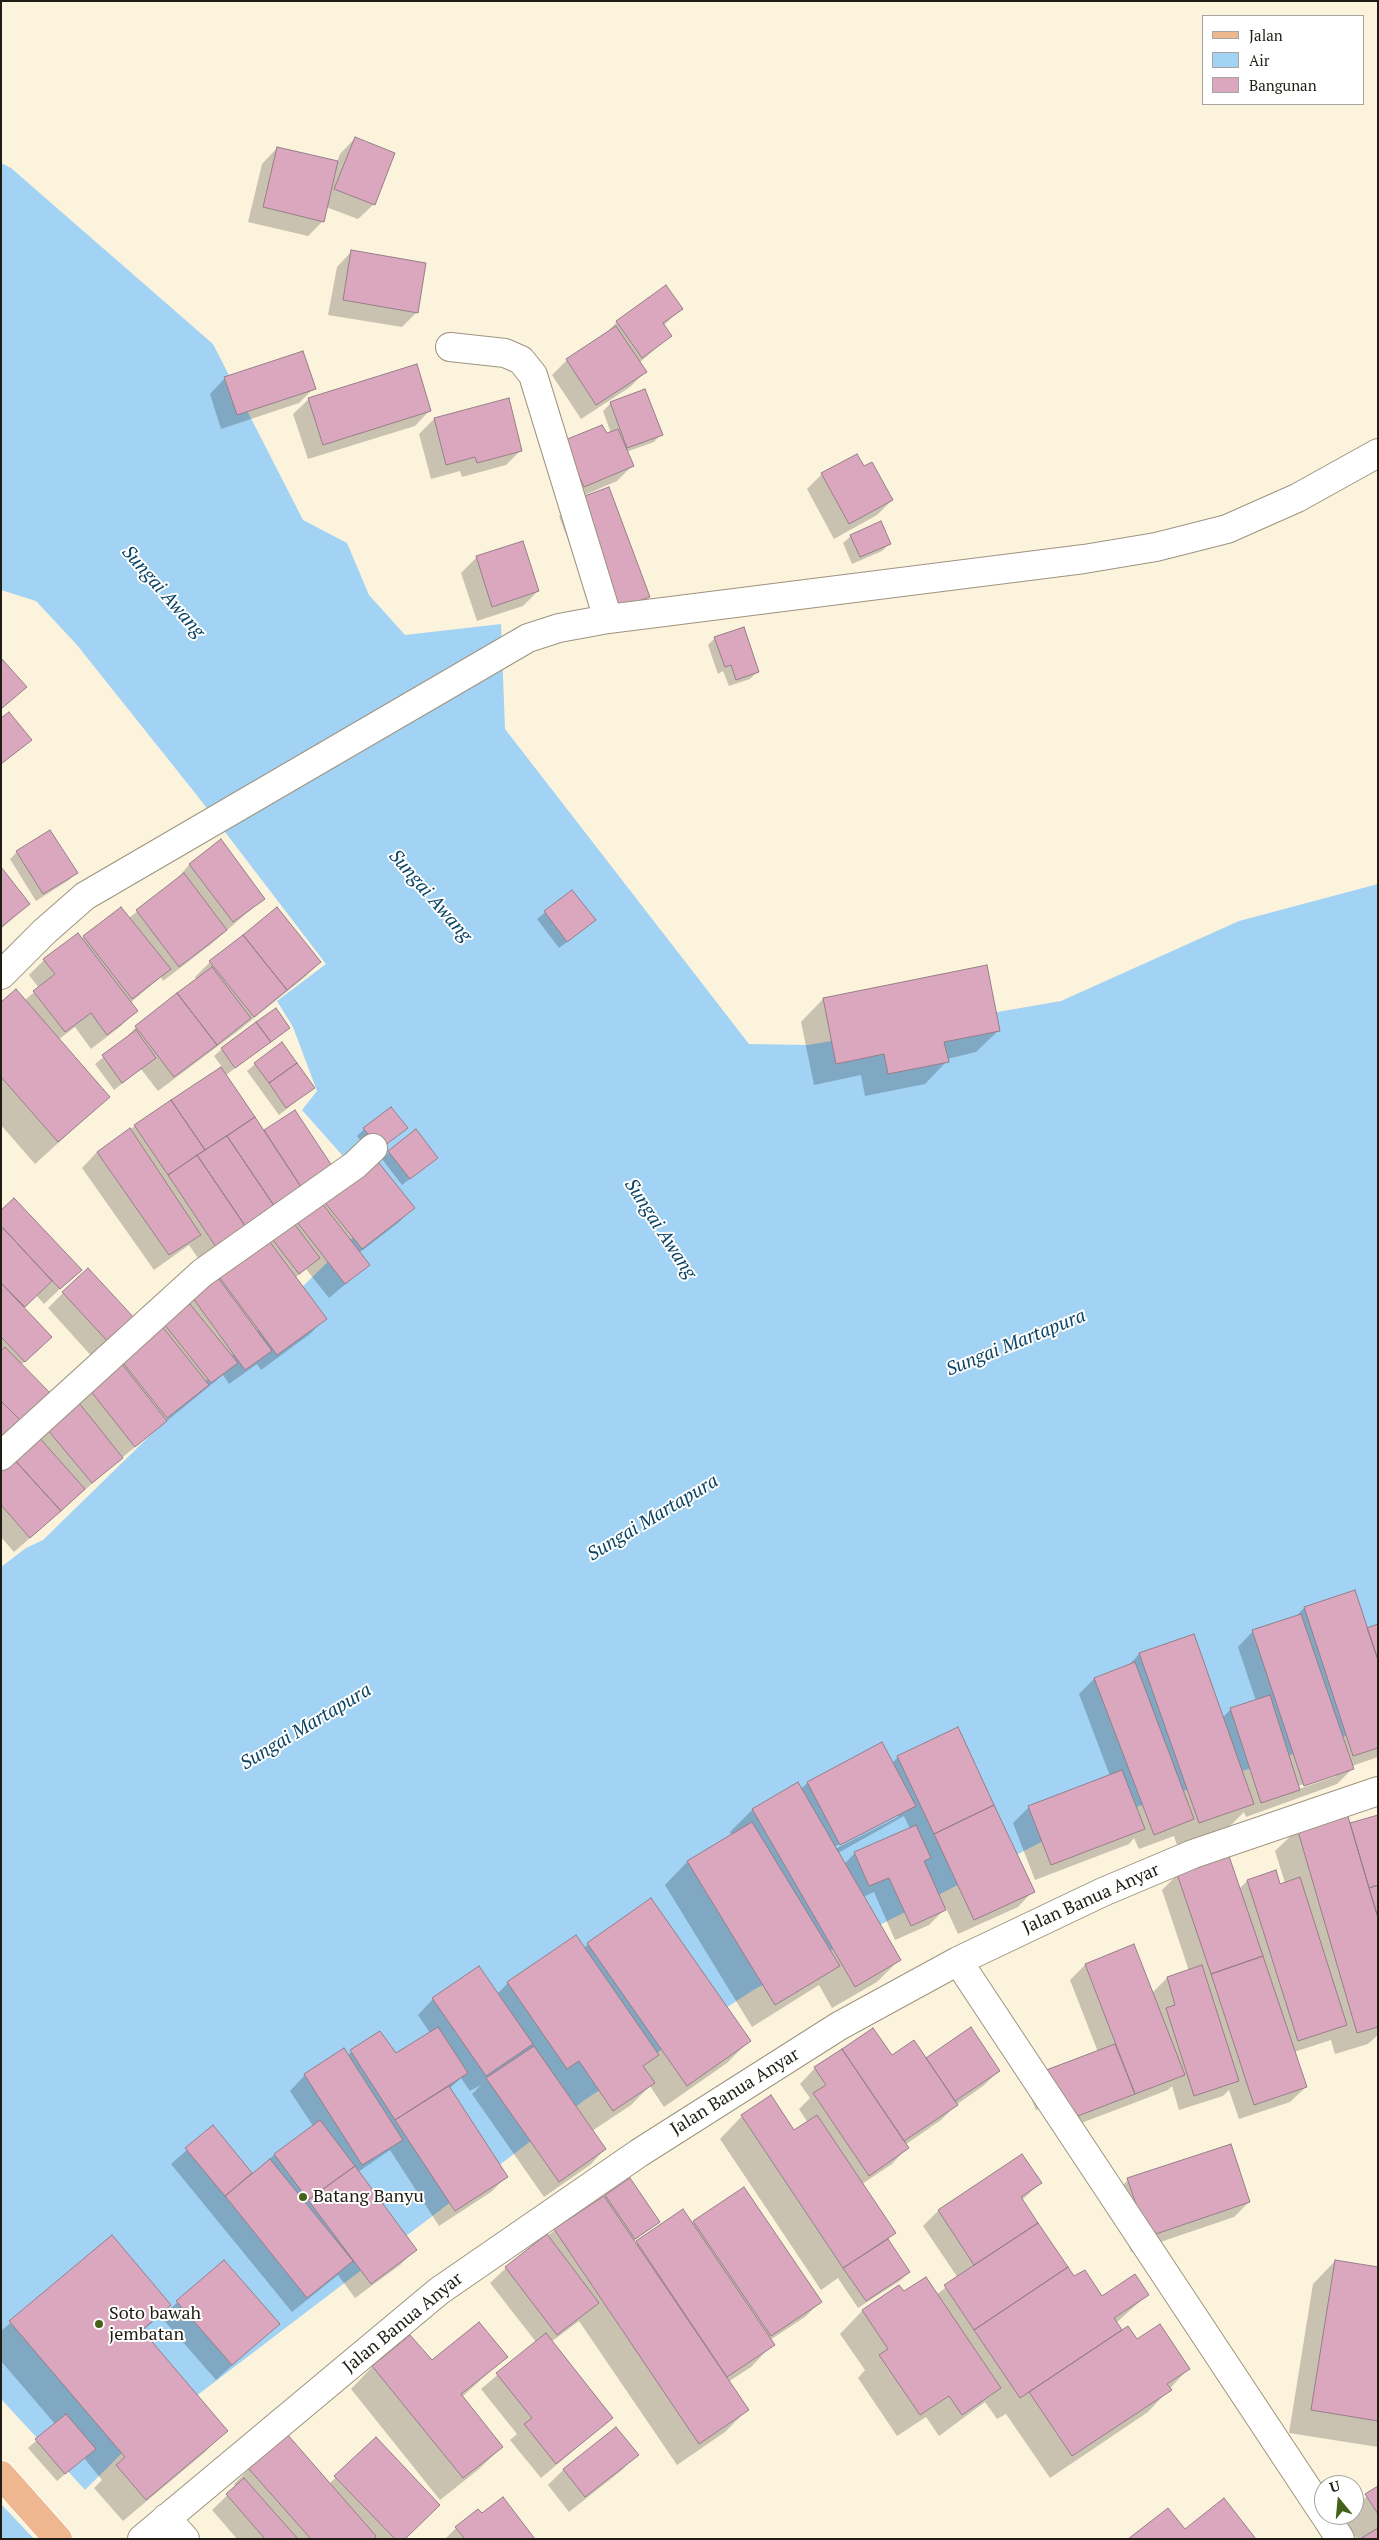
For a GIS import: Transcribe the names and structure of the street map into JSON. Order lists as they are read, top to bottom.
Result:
{
  "streets": {
    "street": ["Jalan Banua Anyar"]
  },
  "water": ["Sungai Awang", "Sungai Martapura"],
  "places": ["Batang Banyu", "Soto bawah jembatan"],
  "legend": ["Jalan", "Air", "Bangunan"],
  "north": "top"
}
